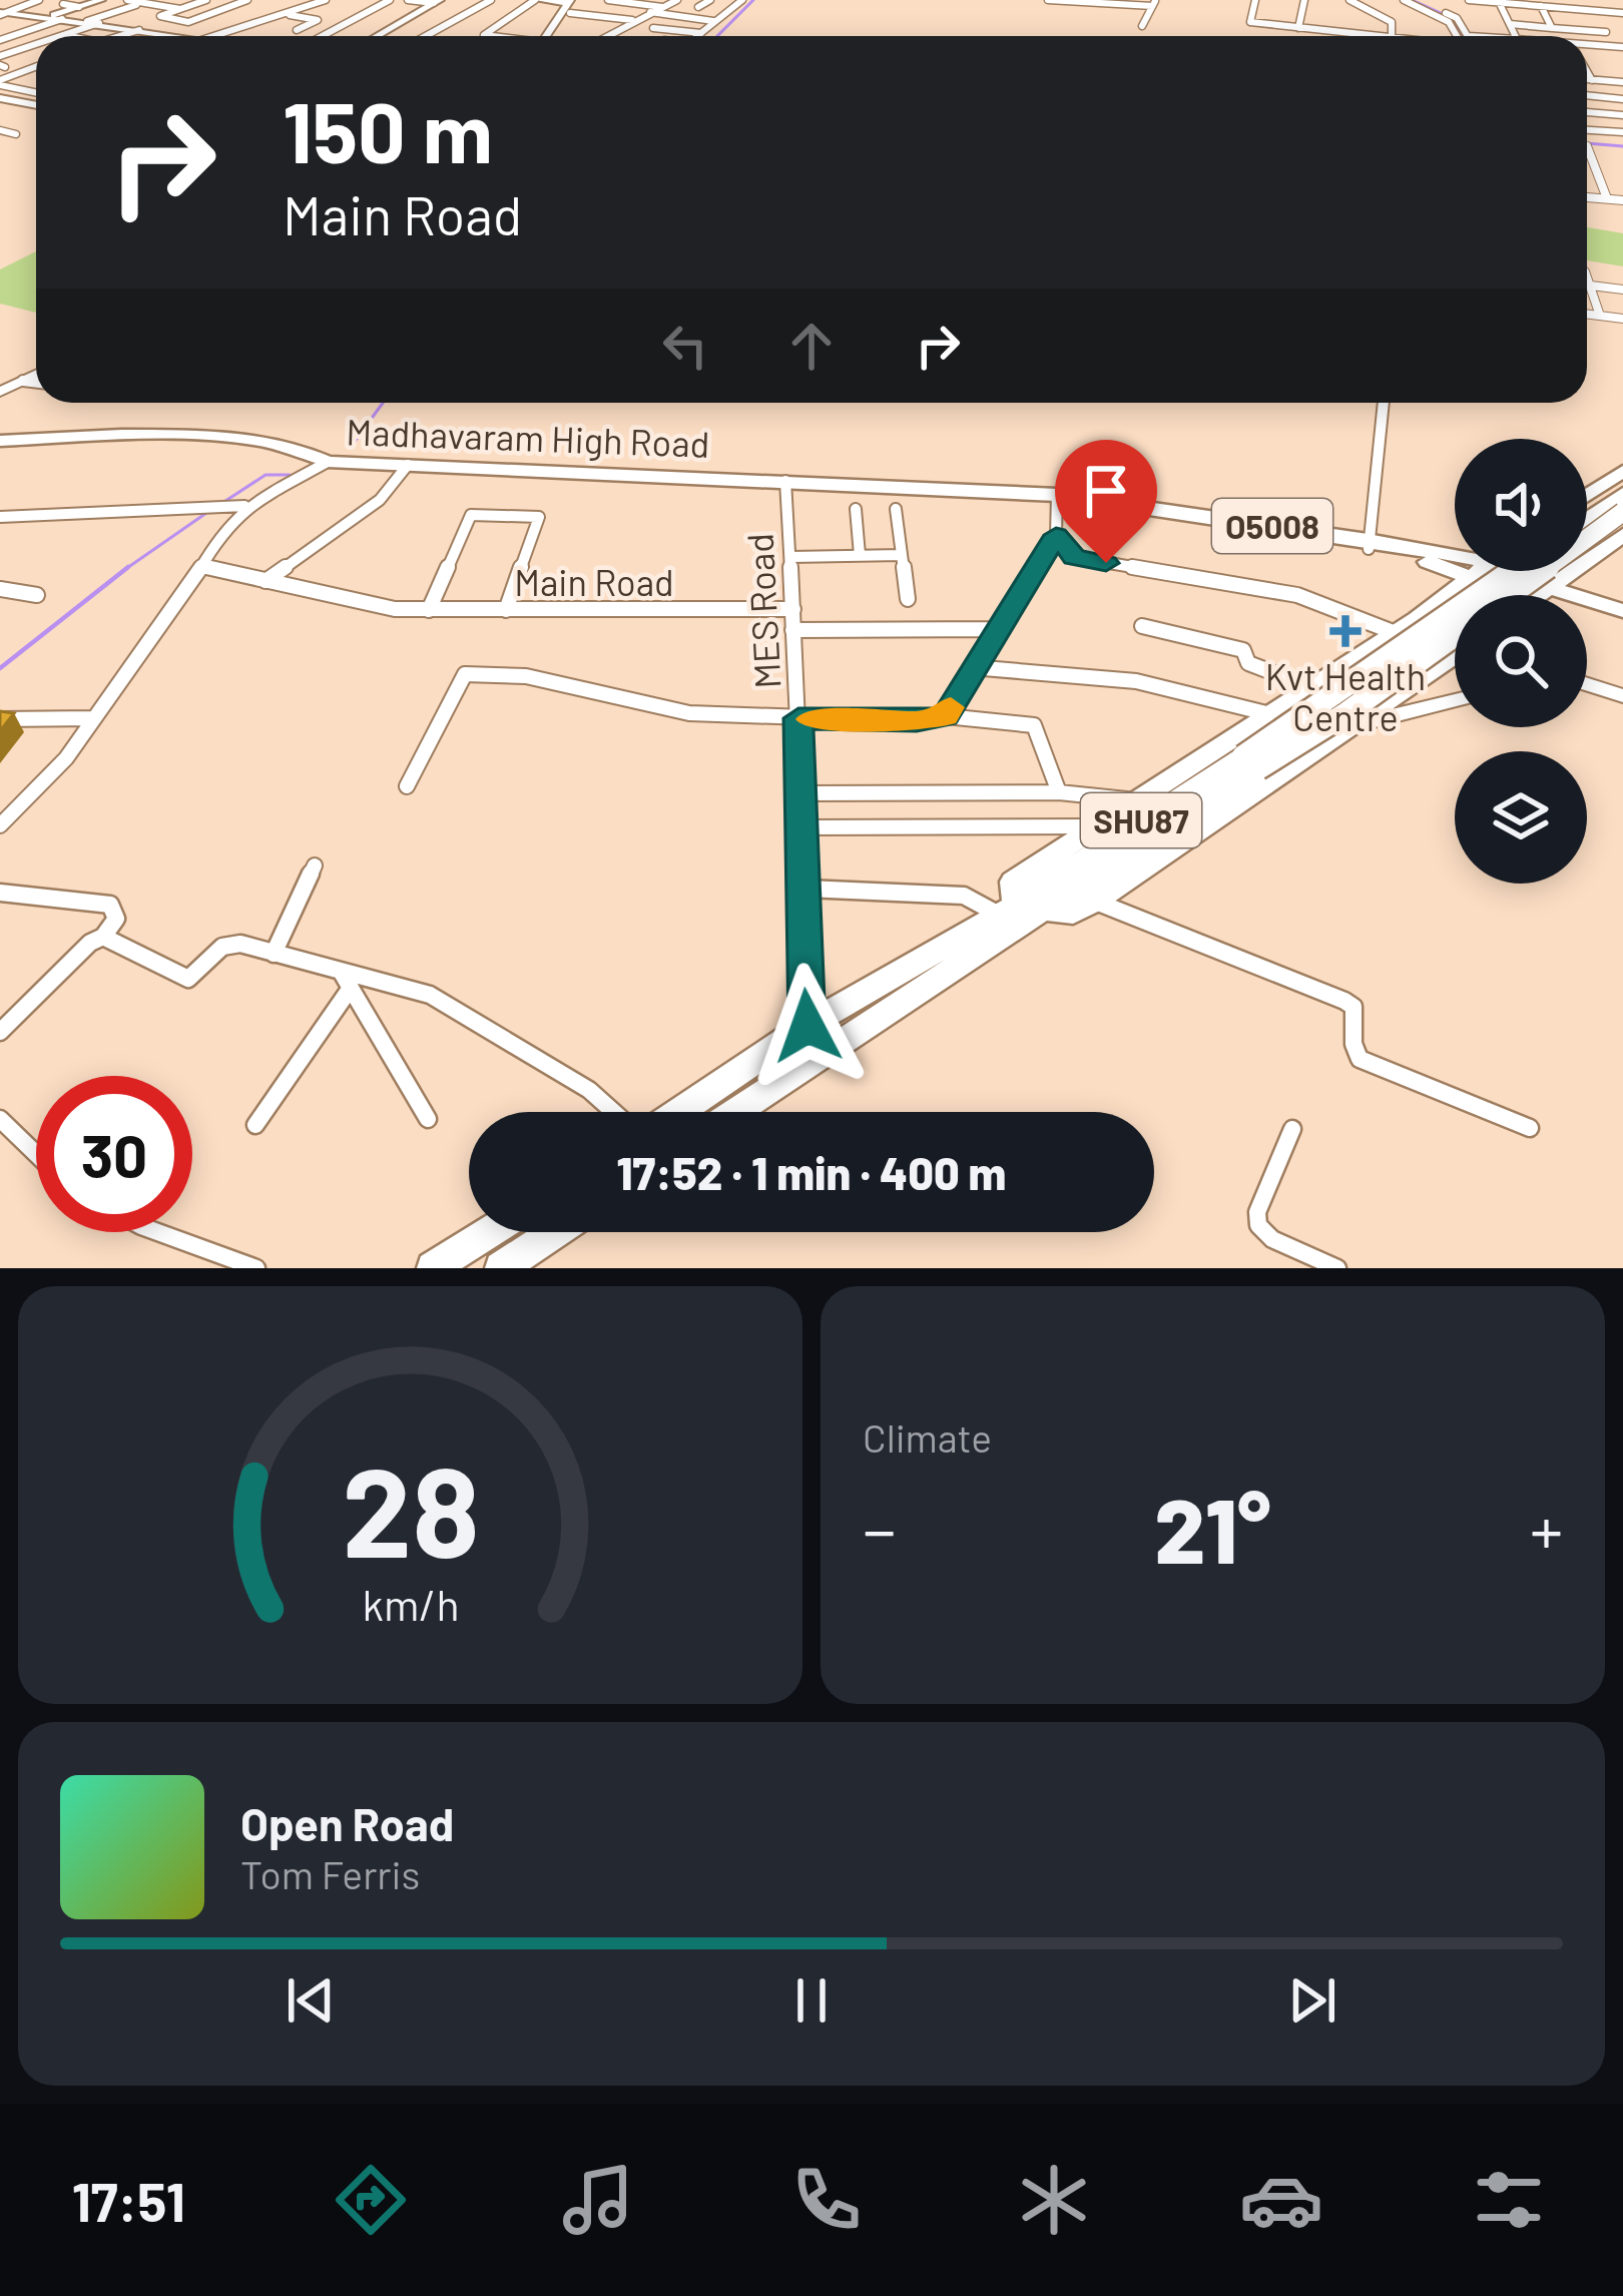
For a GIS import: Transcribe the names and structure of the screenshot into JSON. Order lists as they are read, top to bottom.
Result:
{
  "streets": {
    "main road": ["Madhavaram High Road", "O5008", "SHU87"],
    "street": ["Main Road", "MES Road"]
  },
  "crossings": [
    ["Madhavaram High Road", "O5008"],
    ["Madhavaram High Road", "MES Road"],
    ["Main Road", "MES Road"],
    ["MES Road", "SHU87"]
  ],
  "places": {
    "health": ["Kvt Health Centre"]
  },
  "page": {
    "turn": ["150 m", "Main Road"],
    "limit": "30",
    "trip": "17:52 · 1 min · 400 m",
    "tile": "Climate",
    "heat": ["−", "21°", "+"],
    "song": ["Open Road", "Tom Ferris"],
    "tabs": "17:51",
    "gauge": ["28", "km/h"]
  }
}
